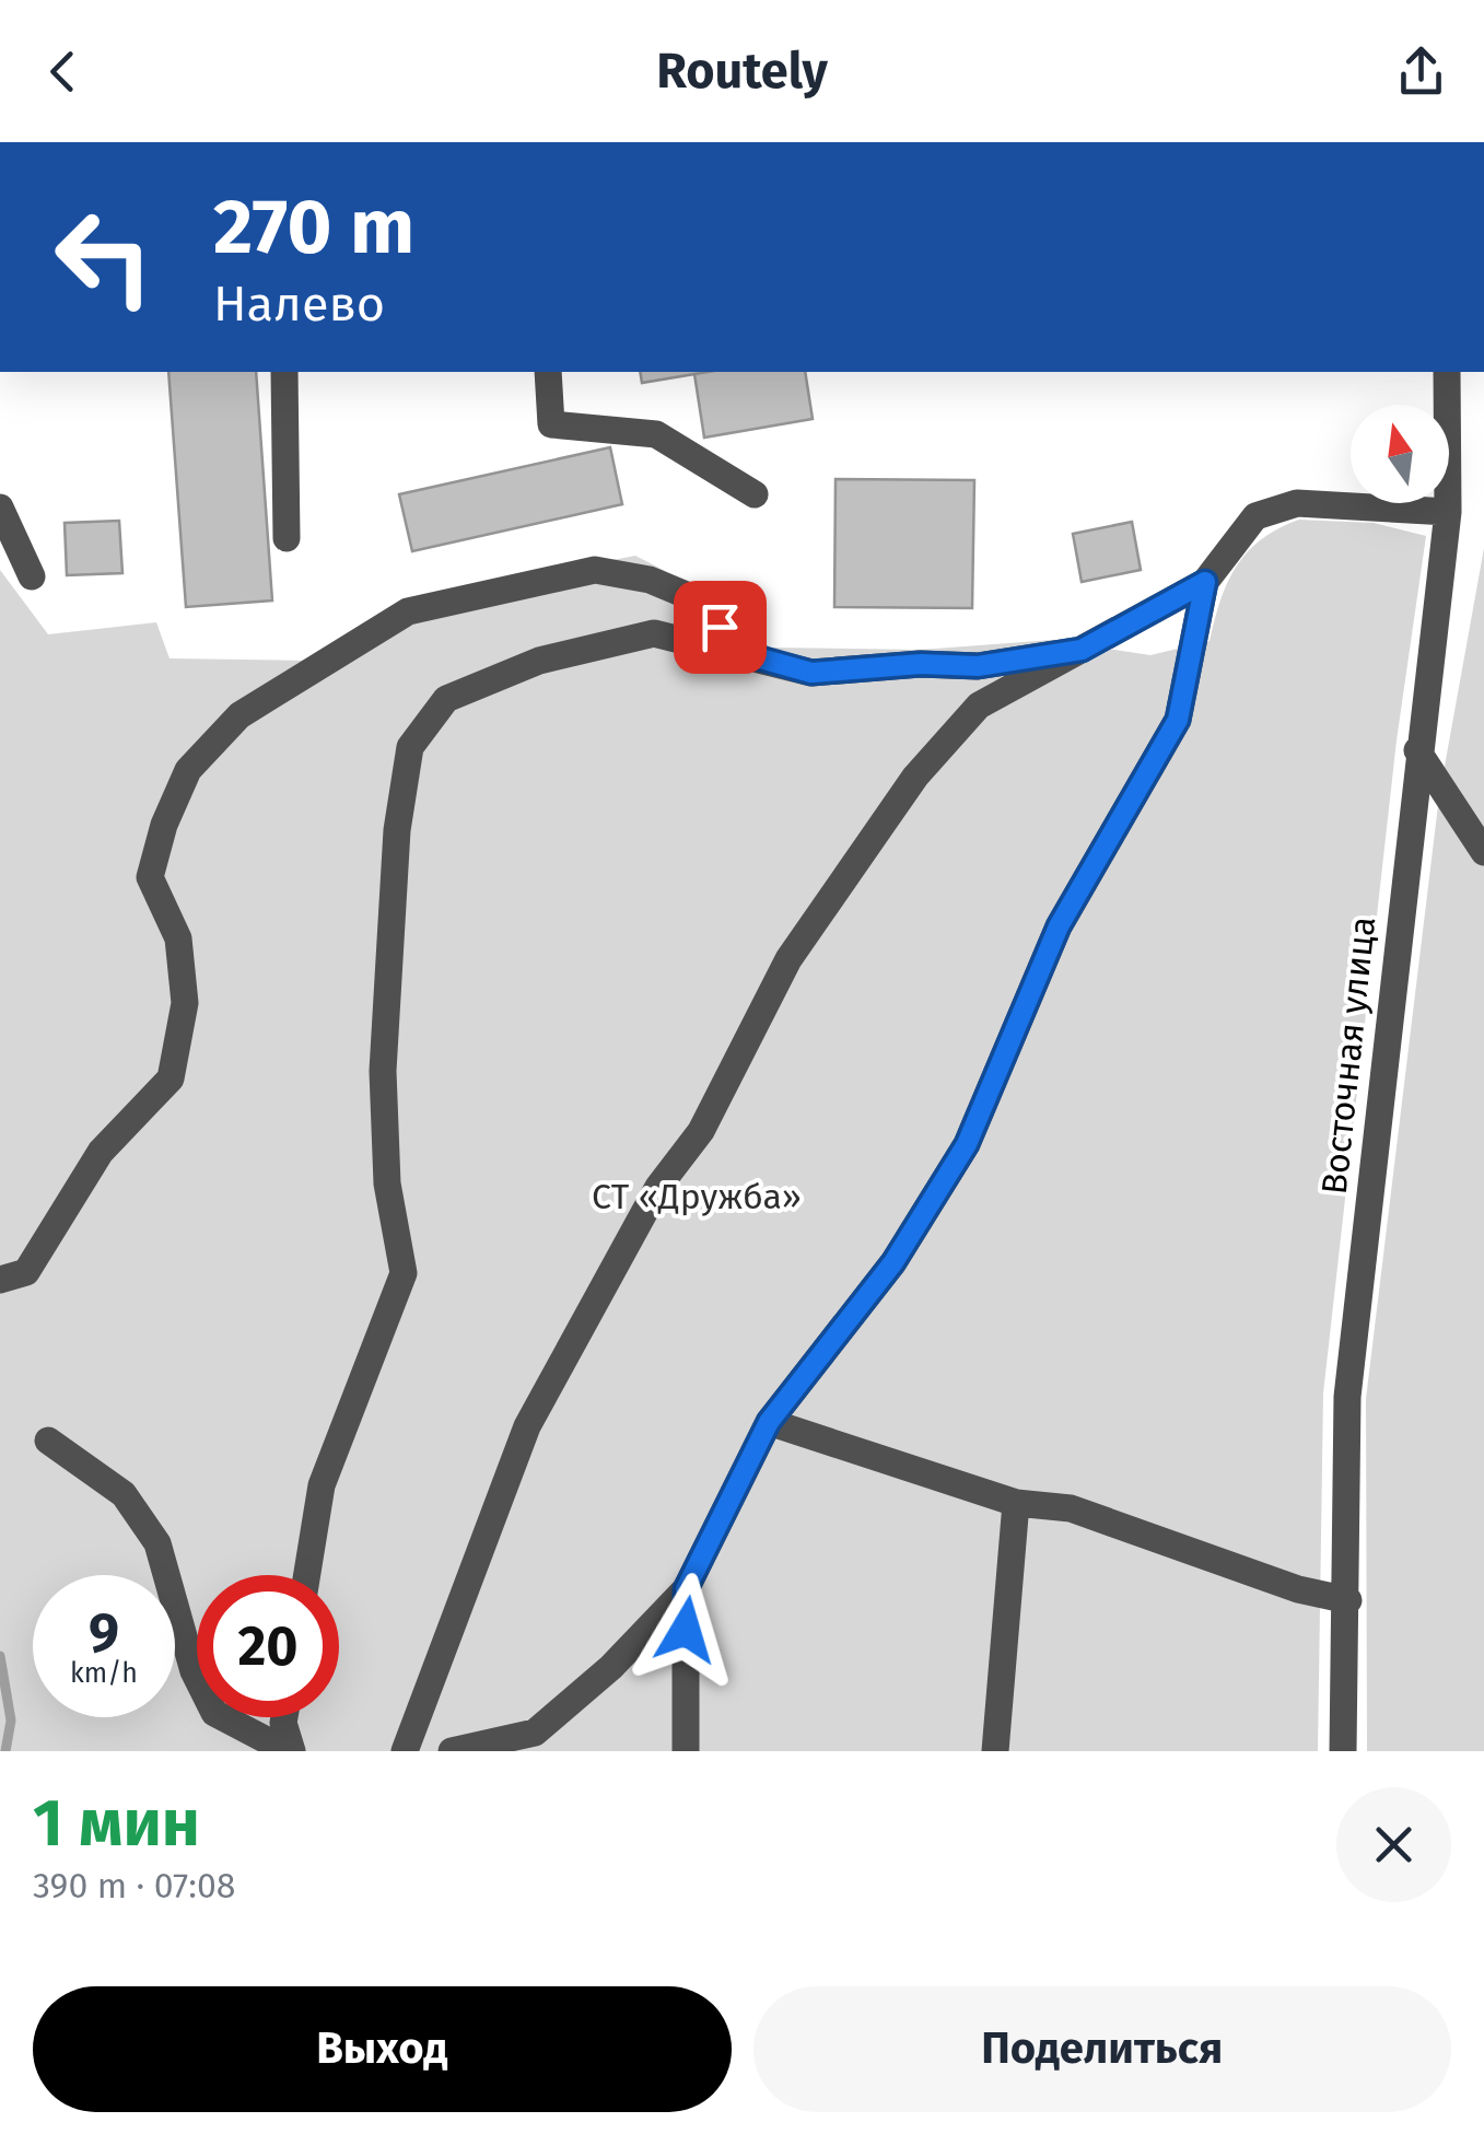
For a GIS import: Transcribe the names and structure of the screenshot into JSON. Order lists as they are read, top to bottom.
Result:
{
  "streets": {
    "street": ["Восточная улица"]
  },
  "parks": ["СТ «Дружба»"],
  "north": "top",
  "page": {
    "header": "Routely",
    "turn": ["270 m", "Налево"],
    "speed": "9 km/h",
    "limit": "20",
    "heading": ["1 мин", "390 m · 07:08"],
    "buttons": ["Выход", "Поделиться"]
  }
}
